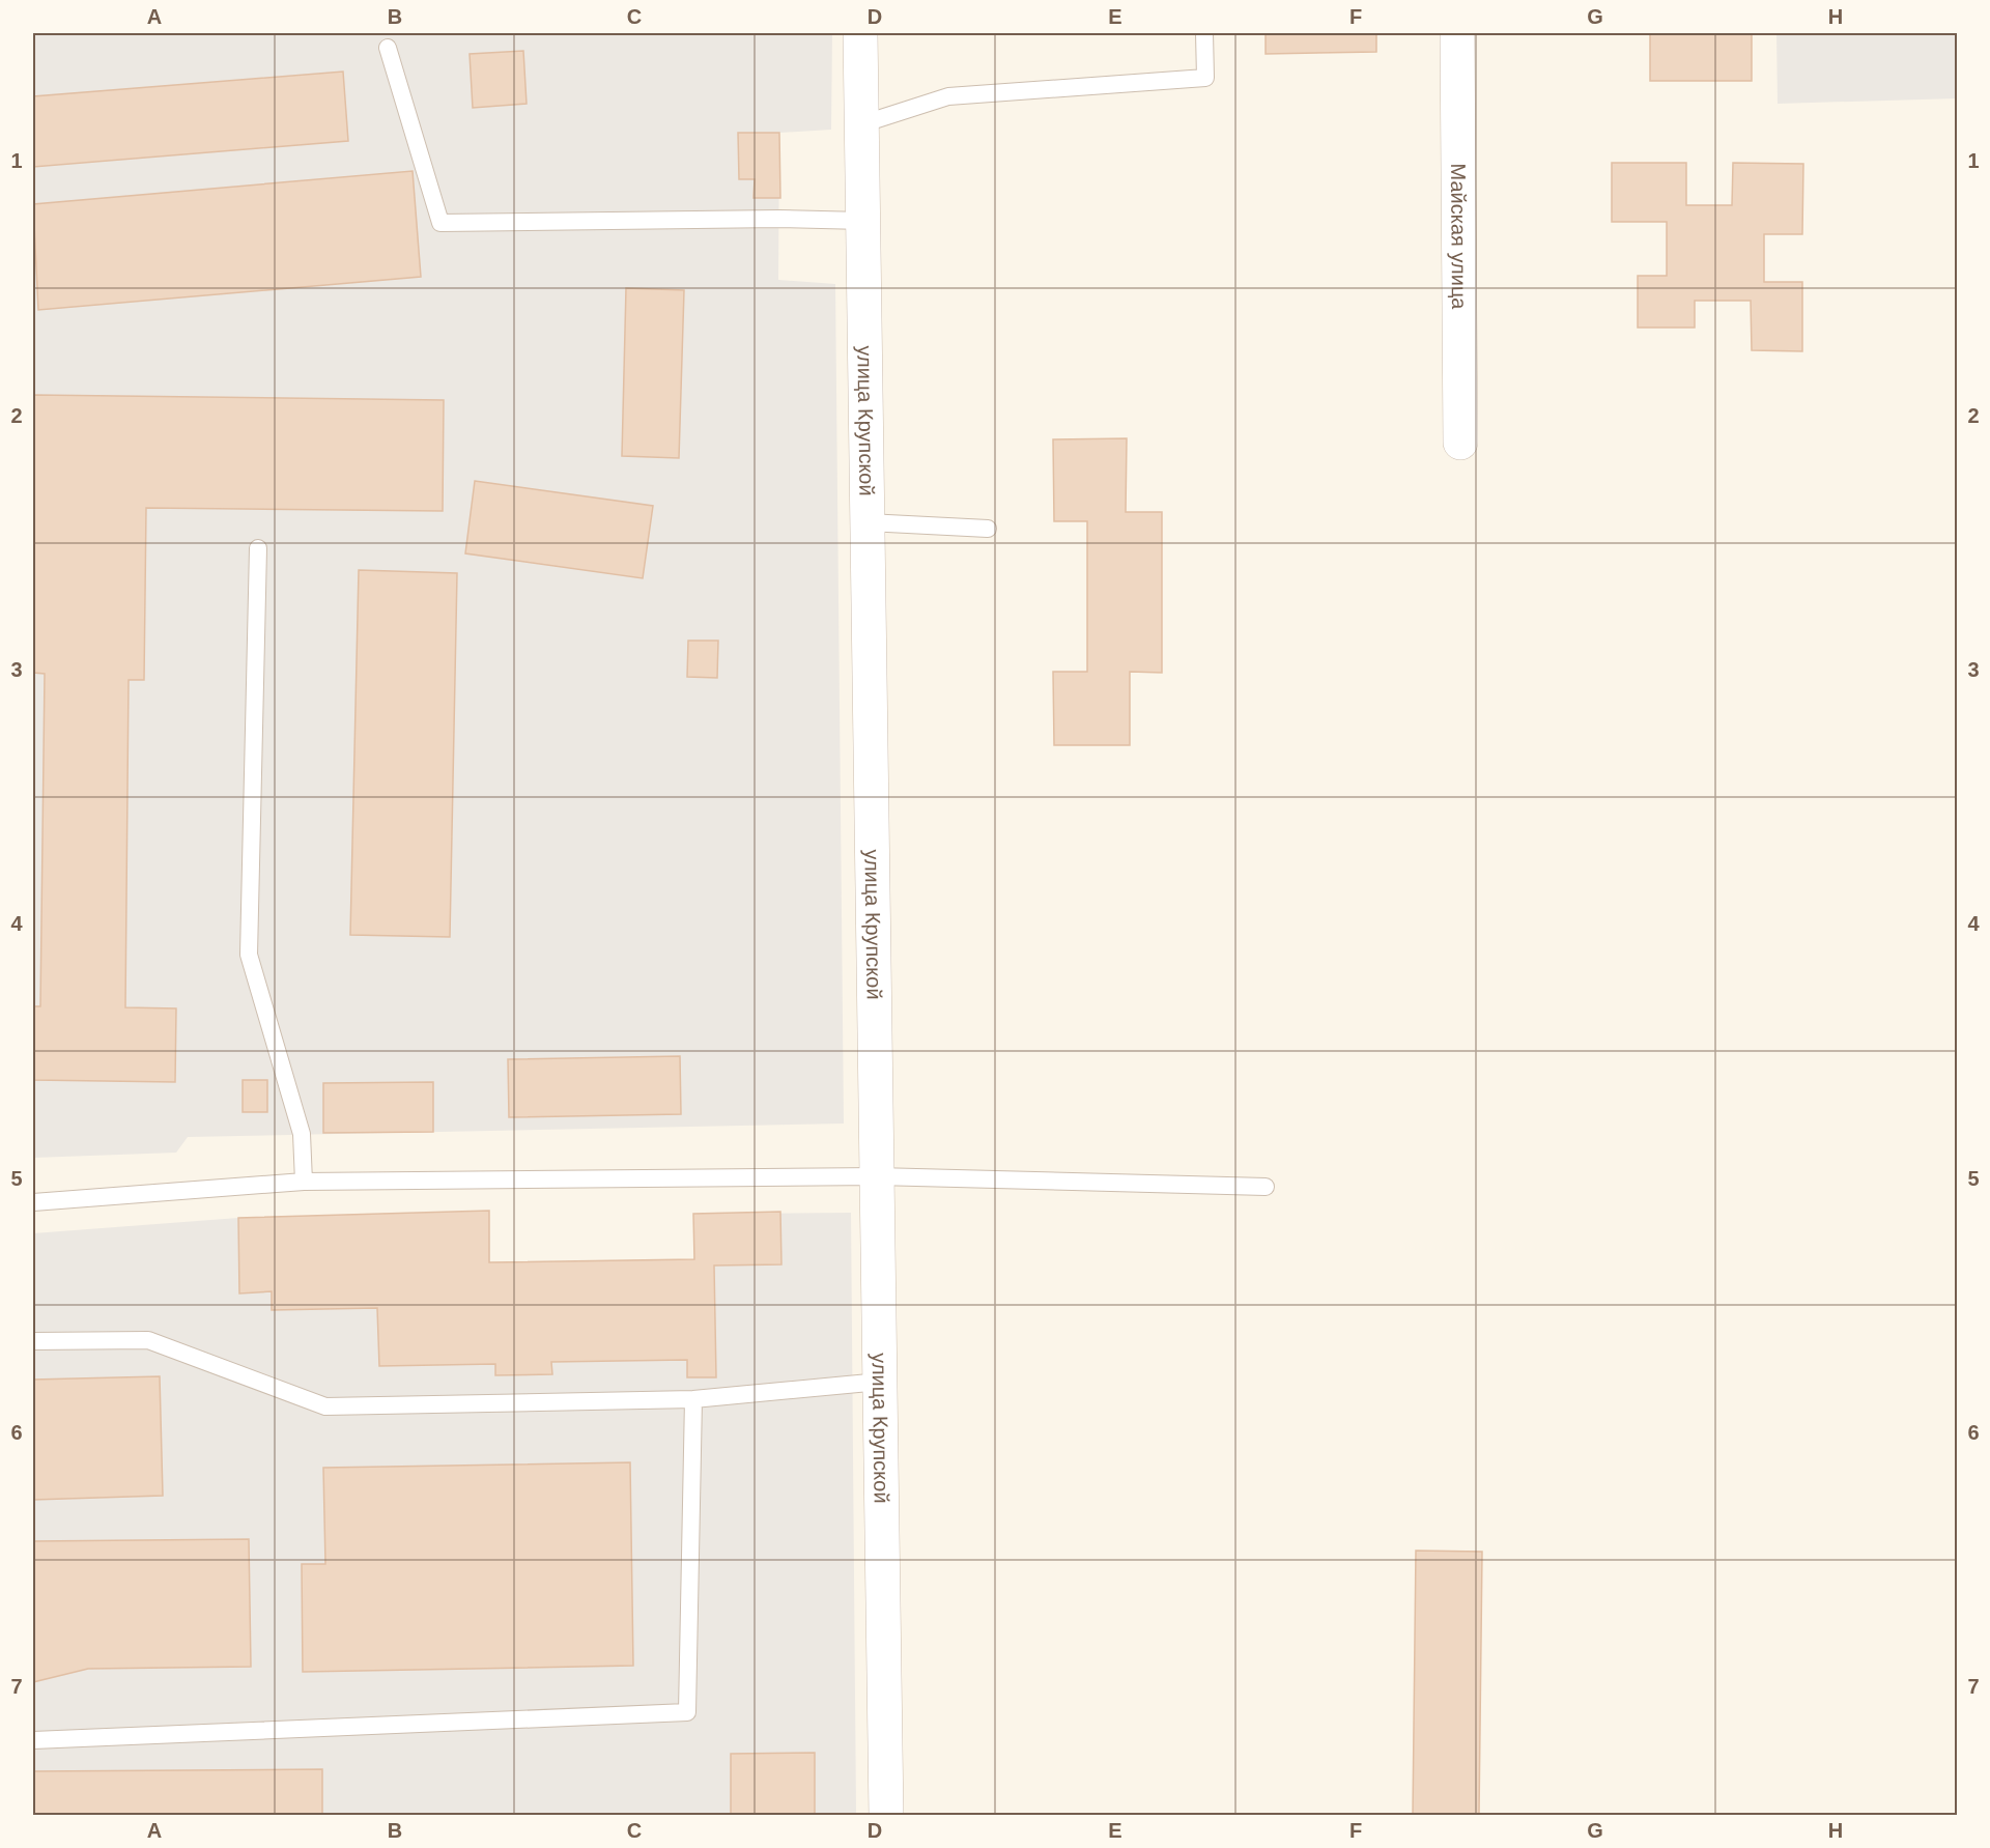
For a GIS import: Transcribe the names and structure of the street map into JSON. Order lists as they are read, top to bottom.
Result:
{
  "streets": {
    "street": ["Майская улица", "улица Крупской"]
  },
  "grid": {
    "columns": [
      "A",
      "B",
      "C",
      "D",
      "E",
      "F",
      "G",
      "H"
    ],
    "rows": [
      "1",
      "2",
      "3",
      "4",
      "5",
      "6",
      "7"
    ]
  }
}
